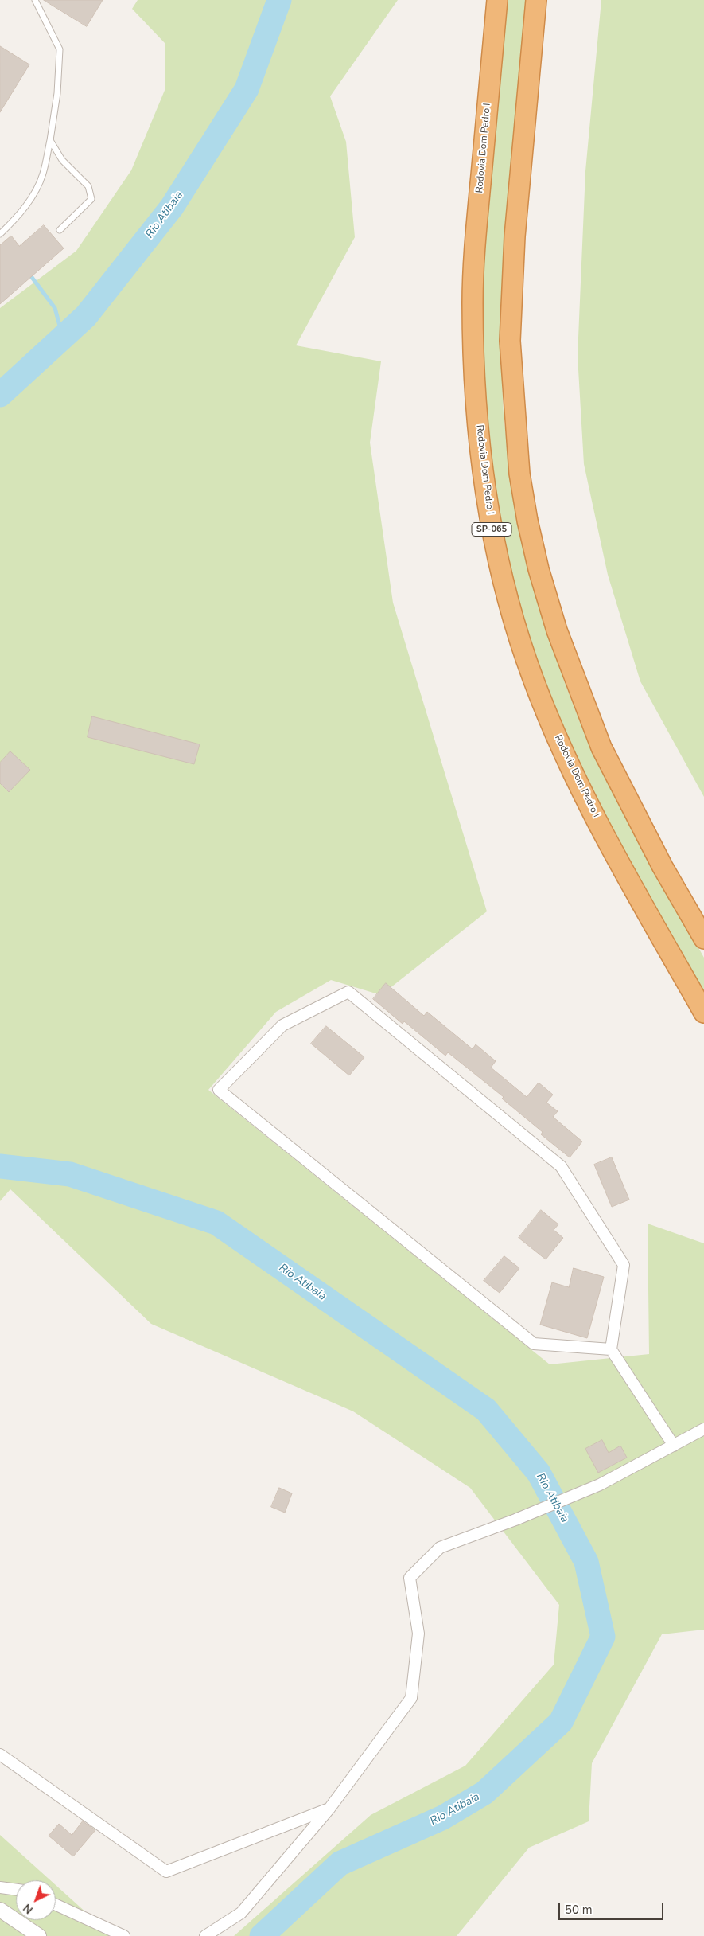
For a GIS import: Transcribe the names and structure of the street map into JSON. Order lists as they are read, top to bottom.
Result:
{
  "streets": {
    "highway": ["Rodovia Dom Pedro I", "SP-065"]
  },
  "water": ["Rio Atibaia"],
  "scale_bar": "50 m",
  "north": "bottom left"
}
